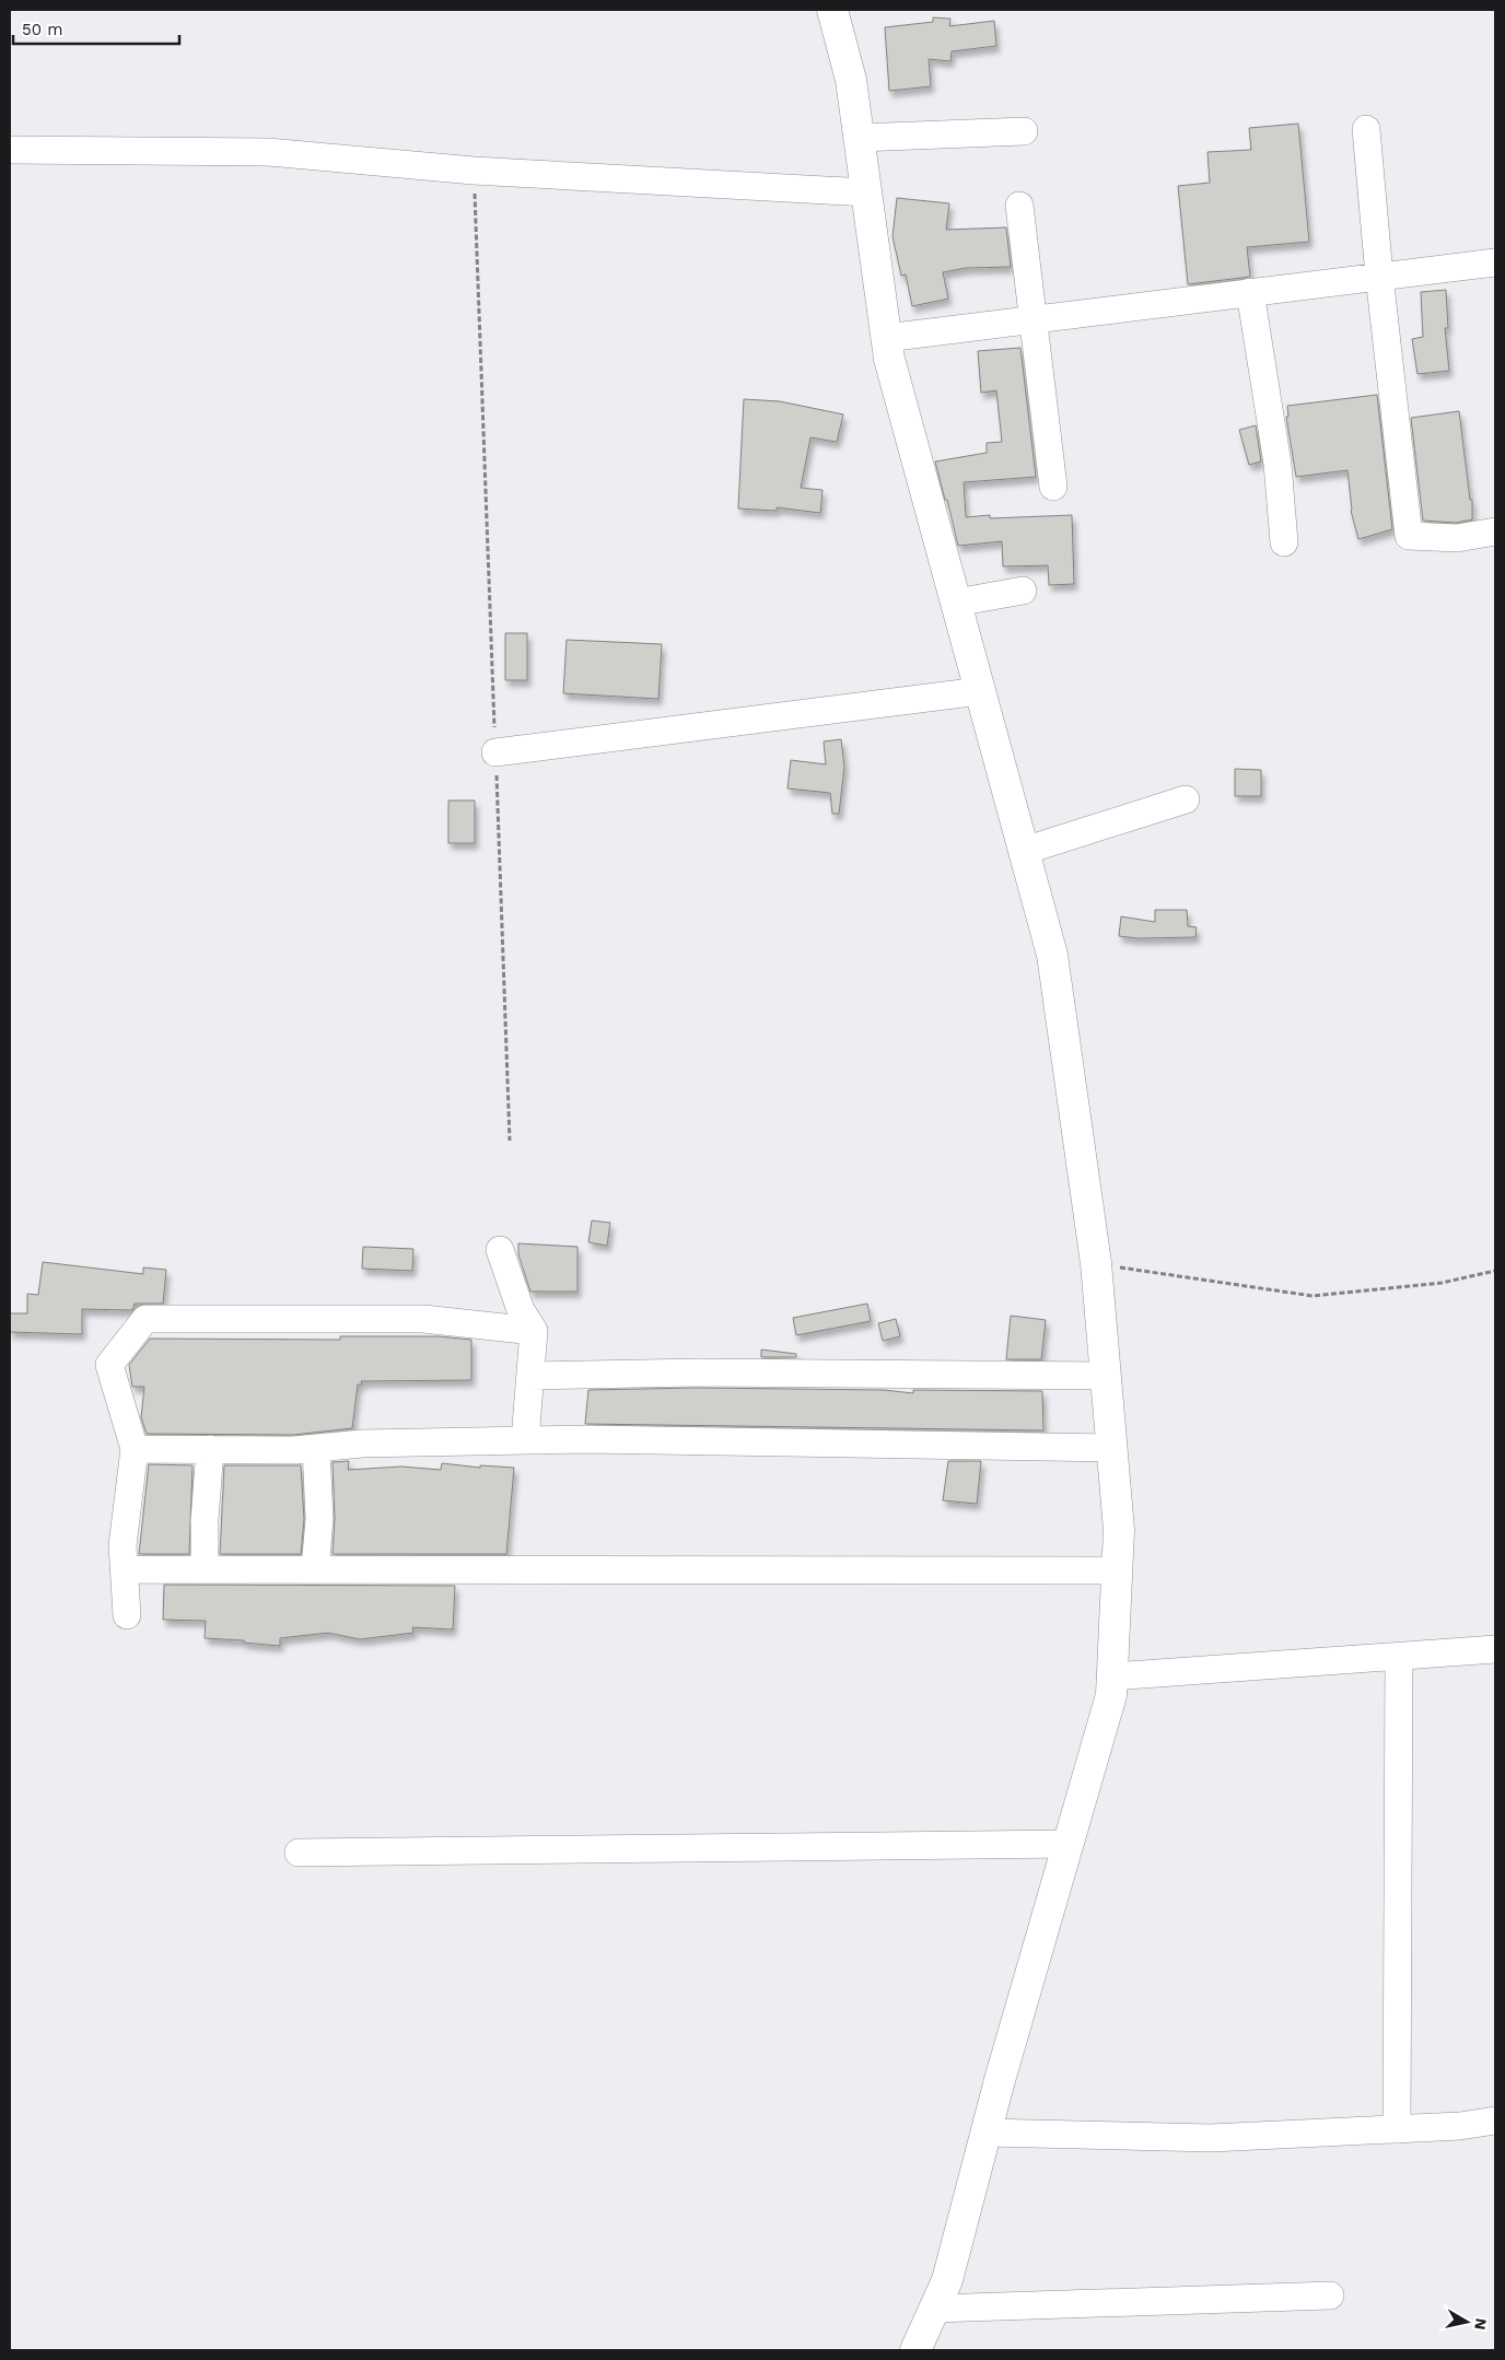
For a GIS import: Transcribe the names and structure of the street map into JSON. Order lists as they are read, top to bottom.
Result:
{
  "scale_bar": "50 m",
  "north": "right"
}
